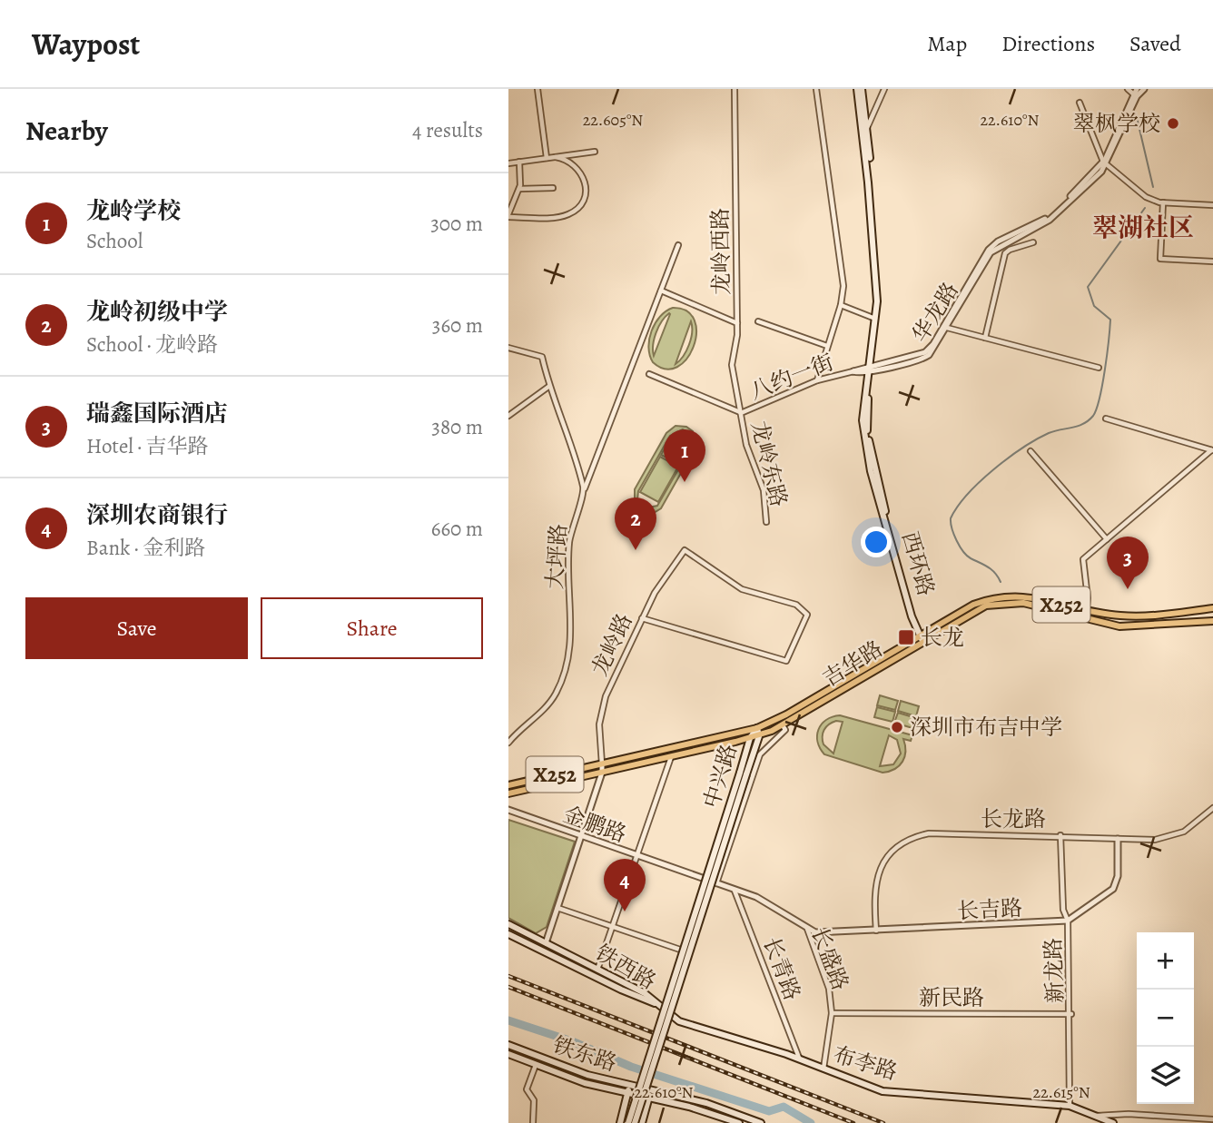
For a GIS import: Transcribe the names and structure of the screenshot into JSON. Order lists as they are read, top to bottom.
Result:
{
  "streets": {
    "main road": [
      "西环路",
      "X252",
      "吉华路",
      "中兴路",
      "铁西路",
      "铁东路",
      "布李路"
    ],
    "street": [
      "龙岭西路",
      "华龙路",
      "八约一街",
      "龙岭东路",
      "大坪路",
      "龙岭路",
      "长龙路",
      "金鹏路",
      "长吉路",
      "长盛路",
      "长青路",
      "新龙路",
      "新民路"
    ]
  },
  "crossings": [
    ["龙岭西路", "八约一街"],
    ["龙岭西路", "龙岭东路"],
    ["华龙路", "八约一街"],
    ["华龙路", "西环路"],
    ["八约一街", "龙岭东路"],
    ["西环路", "吉华路"],
    ["龙岭路", "吉华路"],
    ["吉华路", "中兴路"],
    ["长龙路", "长吉路"],
    ["长龙路", "新龙路"],
    ["金鹏路", "长盛路"],
    ["长吉路", "长盛路"],
    ["长吉路", "新龙路"],
    ["长盛路", "长青路"],
    ["长盛路", "新民路"],
    ["长盛路", "布李路"],
    ["铁西路", "布李路"],
    ["长青路", "布李路"],
    ["新龙路", "新民路"],
    ["新龙路", "布李路"]
  ],
  "districts": ["翠湖社区"],
  "places": {
    "other": ["翠枫学校", "深圳市布吉中学"],
    "transit": ["长龙"]
  },
  "page": {
    "header": "Waypost",
    "nav": ["Map", "Directions", "Saved"],
    "heading": ["Nearby", "4 results"],
    "list": [
      {
        "mark": "1",
        "name": "龙岭学校",
        "note": "School",
        "value": "300 m"
      },
      {
        "mark": "2",
        "name": "龙岭初级中学",
        "note": "School · 龙岭路",
        "value": "360 m"
      },
      {
        "mark": "3",
        "name": "瑞鑫国际酒店",
        "note": "Hotel · 吉华路",
        "value": "380 m"
      },
      {
        "mark": "4",
        "name": "深圳农商银行",
        "note": "Bank · 金利路",
        "value": "660 m"
      }
    ],
    "pins": [
      "1",
      "2",
      "3",
      "4"
    ],
    "buttons": ["Save", "Share"],
    "map_buttons": ["+", "−"]
  },
  "coordinates": ["22.610°N", "22.605°N", "22.615°N"]
}
